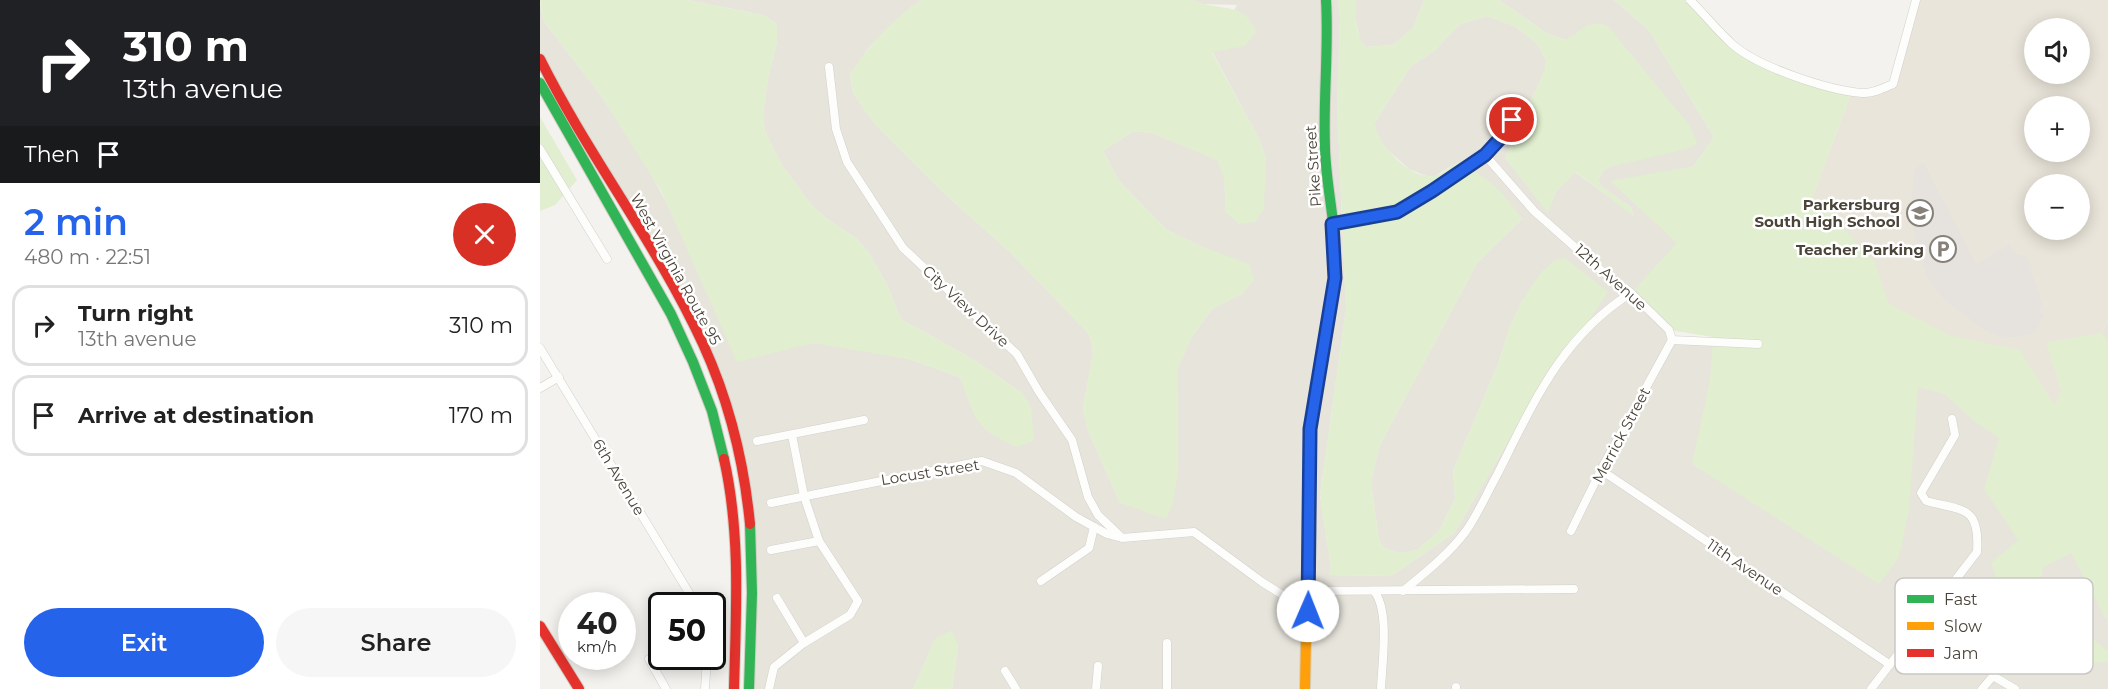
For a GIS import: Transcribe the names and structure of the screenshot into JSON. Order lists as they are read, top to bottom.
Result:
{
  "streets": {
    "main road": ["Pike Street", "West Virginia Route 95"],
    "street": [
      "12th Avenue",
      "City View Drive",
      "Merrick Street",
      "Locust Street",
      "6th Avenue",
      "11th Avenue"
    ]
  },
  "crossings": [
    ["12th Avenue", "Merrick Street"],
    ["City View Drive", "Locust Street"],
    ["Merrick Street", "11th Avenue"]
  ],
  "places": {
    "school or university": ["Parkersburg South High School"],
    "parking": ["Teacher Parking"]
  },
  "legend": ["Fast", "Slow", "Jam"],
  "page": {
    "turn": ["310 m", "13th avenue"],
    "map_buttons": ["+", "−"],
    "then": "Then",
    "heading": ["2 min", "480 m · 22:51"],
    "list": [
      {
        "name": "Turn right",
        "note": "13th avenue",
        "value": "310 m"
      },
      {
        "name": "Arrive at destination",
        "value": "170 m"
      }
    ],
    "speed": "40 km/h",
    "limit": "50",
    "buttons": ["Exit", "Share"]
  }
}
